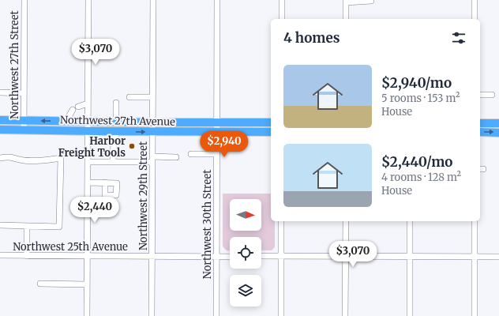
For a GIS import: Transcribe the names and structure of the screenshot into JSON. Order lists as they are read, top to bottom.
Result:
{
  "streets": {
    "highway": ["Northwest 27th Avenue"],
    "street": [
      "Northwest 27th Street",
      "Northwest 29th Street",
      "Northwest 30th Street",
      "Northwest 25th Avenue"
    ]
  },
  "crossings": [
    ["Northwest 27th Street", "Northwest 27th Avenue"],
    ["Northwest 27th Avenue", "Northwest 29th Street"],
    ["Northwest 27th Avenue", "Northwest 30th Street"],
    ["Northwest 29th Street", "Northwest 25th Avenue"],
    ["Northwest 30th Street", "Northwest 25th Avenue"]
  ],
  "places": ["Harbor Freight Tools"],
  "north": "right",
  "page": {
    "heading": "4 homes",
    "price": [
      "$3,070",
      "$2,940",
      "$2,440",
      "$3,070"
    ],
    "list": [
      {
        "name": "$2,940/mo",
        "note": "5 rooms · 153 m² · House"
      },
      {
        "name": "$2,440/mo",
        "note": "4 rooms · 128 m² · House"
      }
    ]
  }
}
